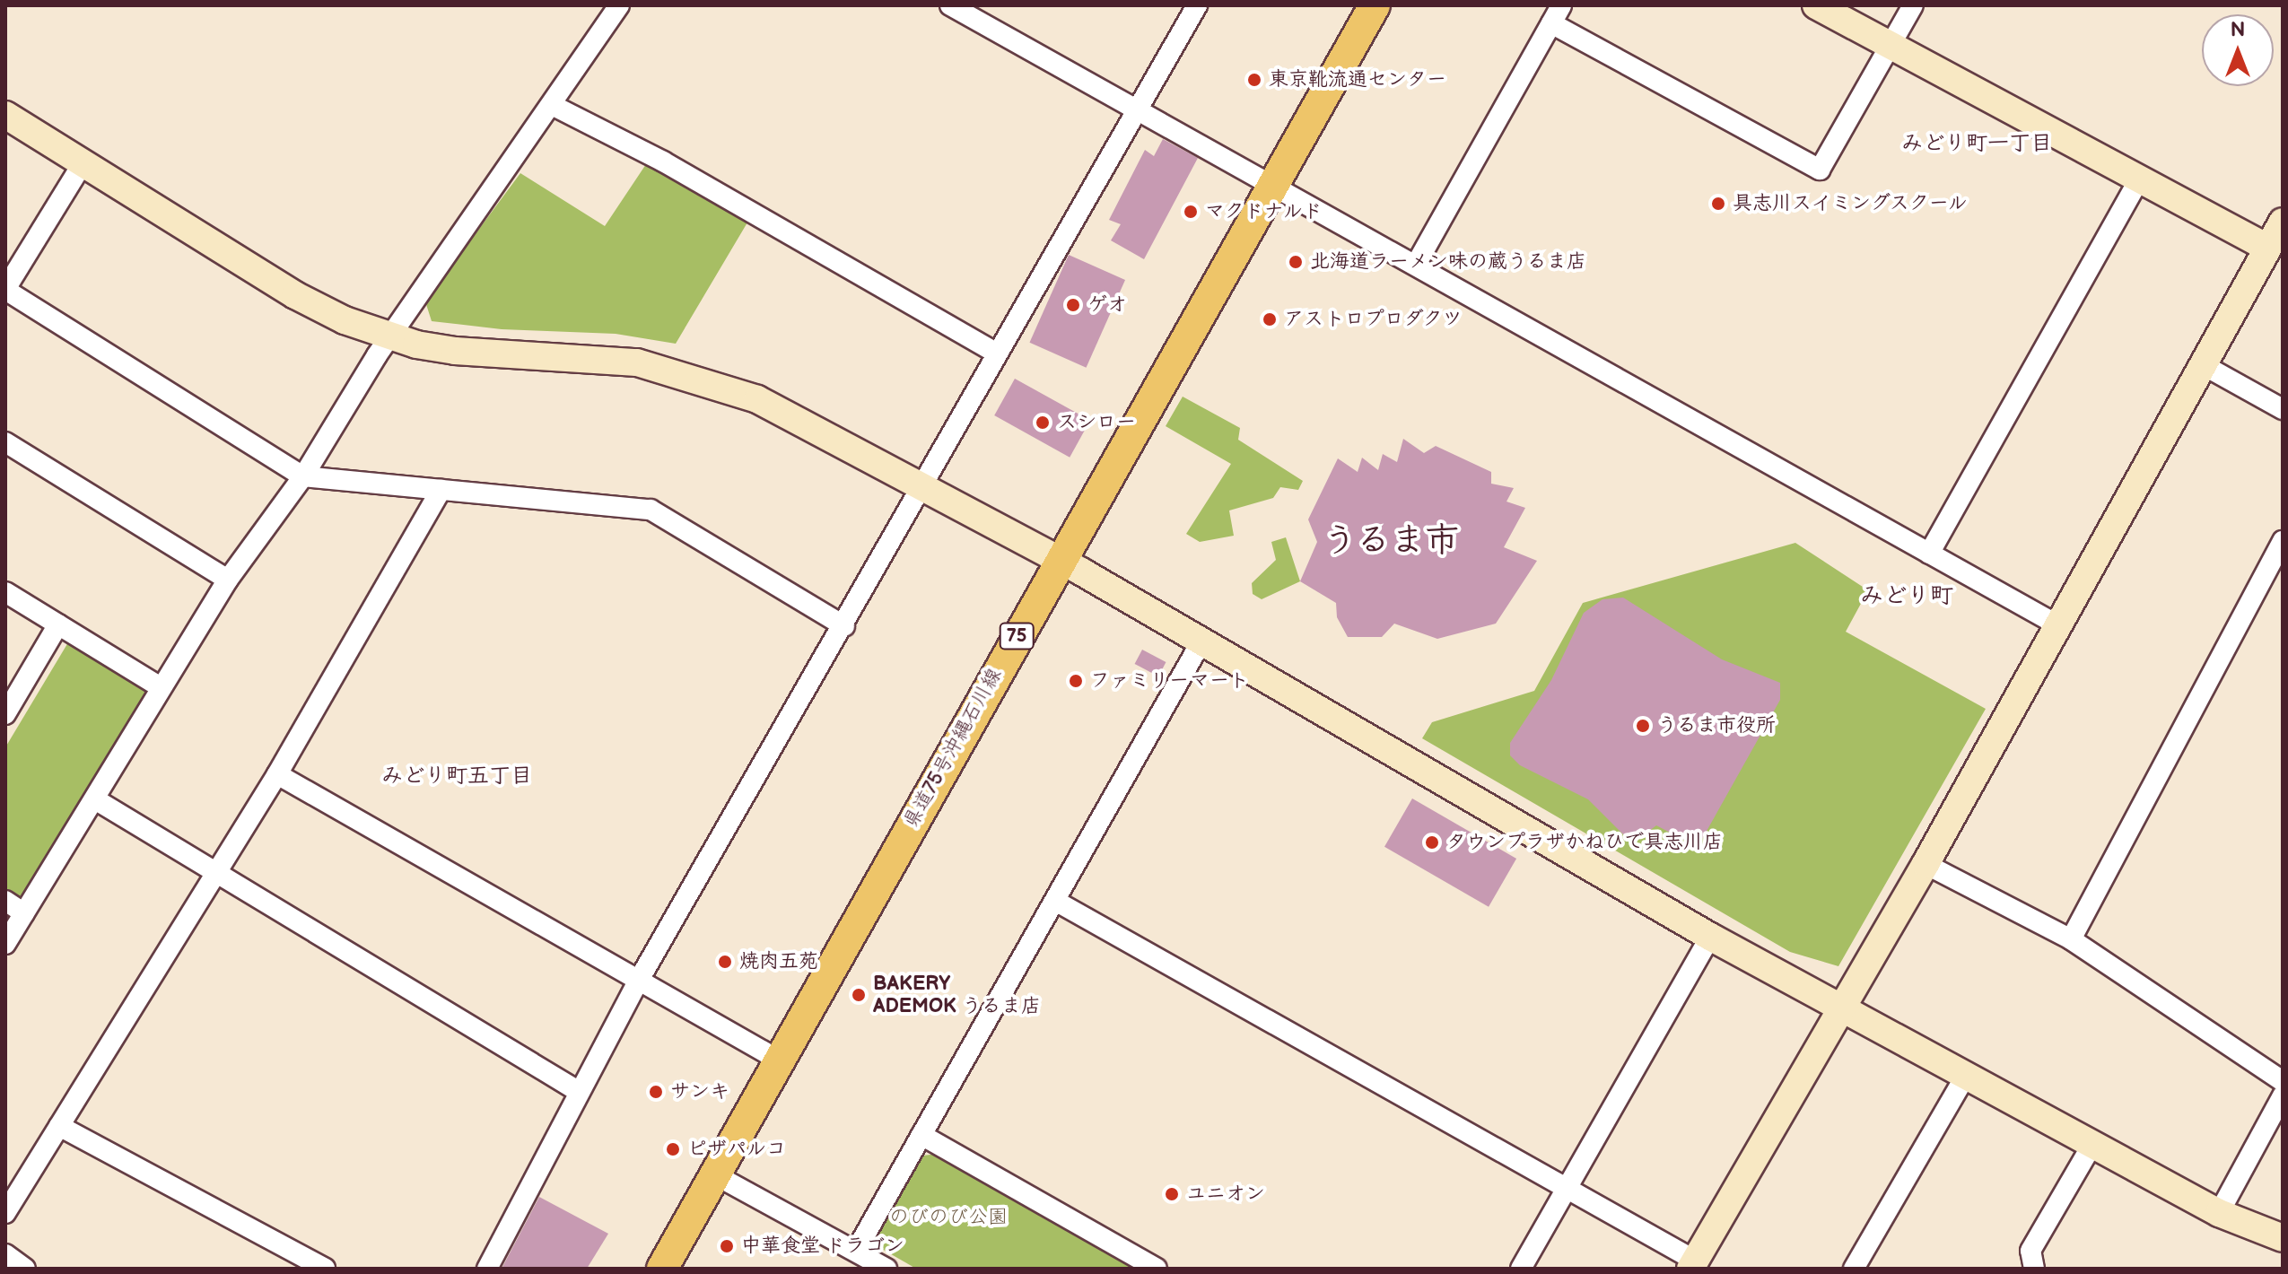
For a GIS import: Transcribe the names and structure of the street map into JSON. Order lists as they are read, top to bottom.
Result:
{
  "streets": {
    "main road": ["75", "県道75号沖縄石川線"]
  },
  "districts": [
    "みどり町一丁目",
    "うるま市",
    "みどり町",
    "みどり町五丁目"
  ],
  "parks": ["のびのび公園"],
  "places": [
    "東京靴流通センター",
    "具志川スイミングスクール",
    "マクドナルド",
    "北海道ラーメン味の蔵うるま店",
    "ゲオ",
    "アストロプロダクツ",
    "スシロー",
    "ファミリーマート",
    "うるま市役所",
    "タウンプラザかねひで具志川店",
    "焼肉五苑",
    "BAKERY ADEMOK うるま店",
    "サンキ",
    "ピザパルコ",
    "ユニオン",
    "中華食堂 ドラゴン"
  ],
  "north": "top"
}
